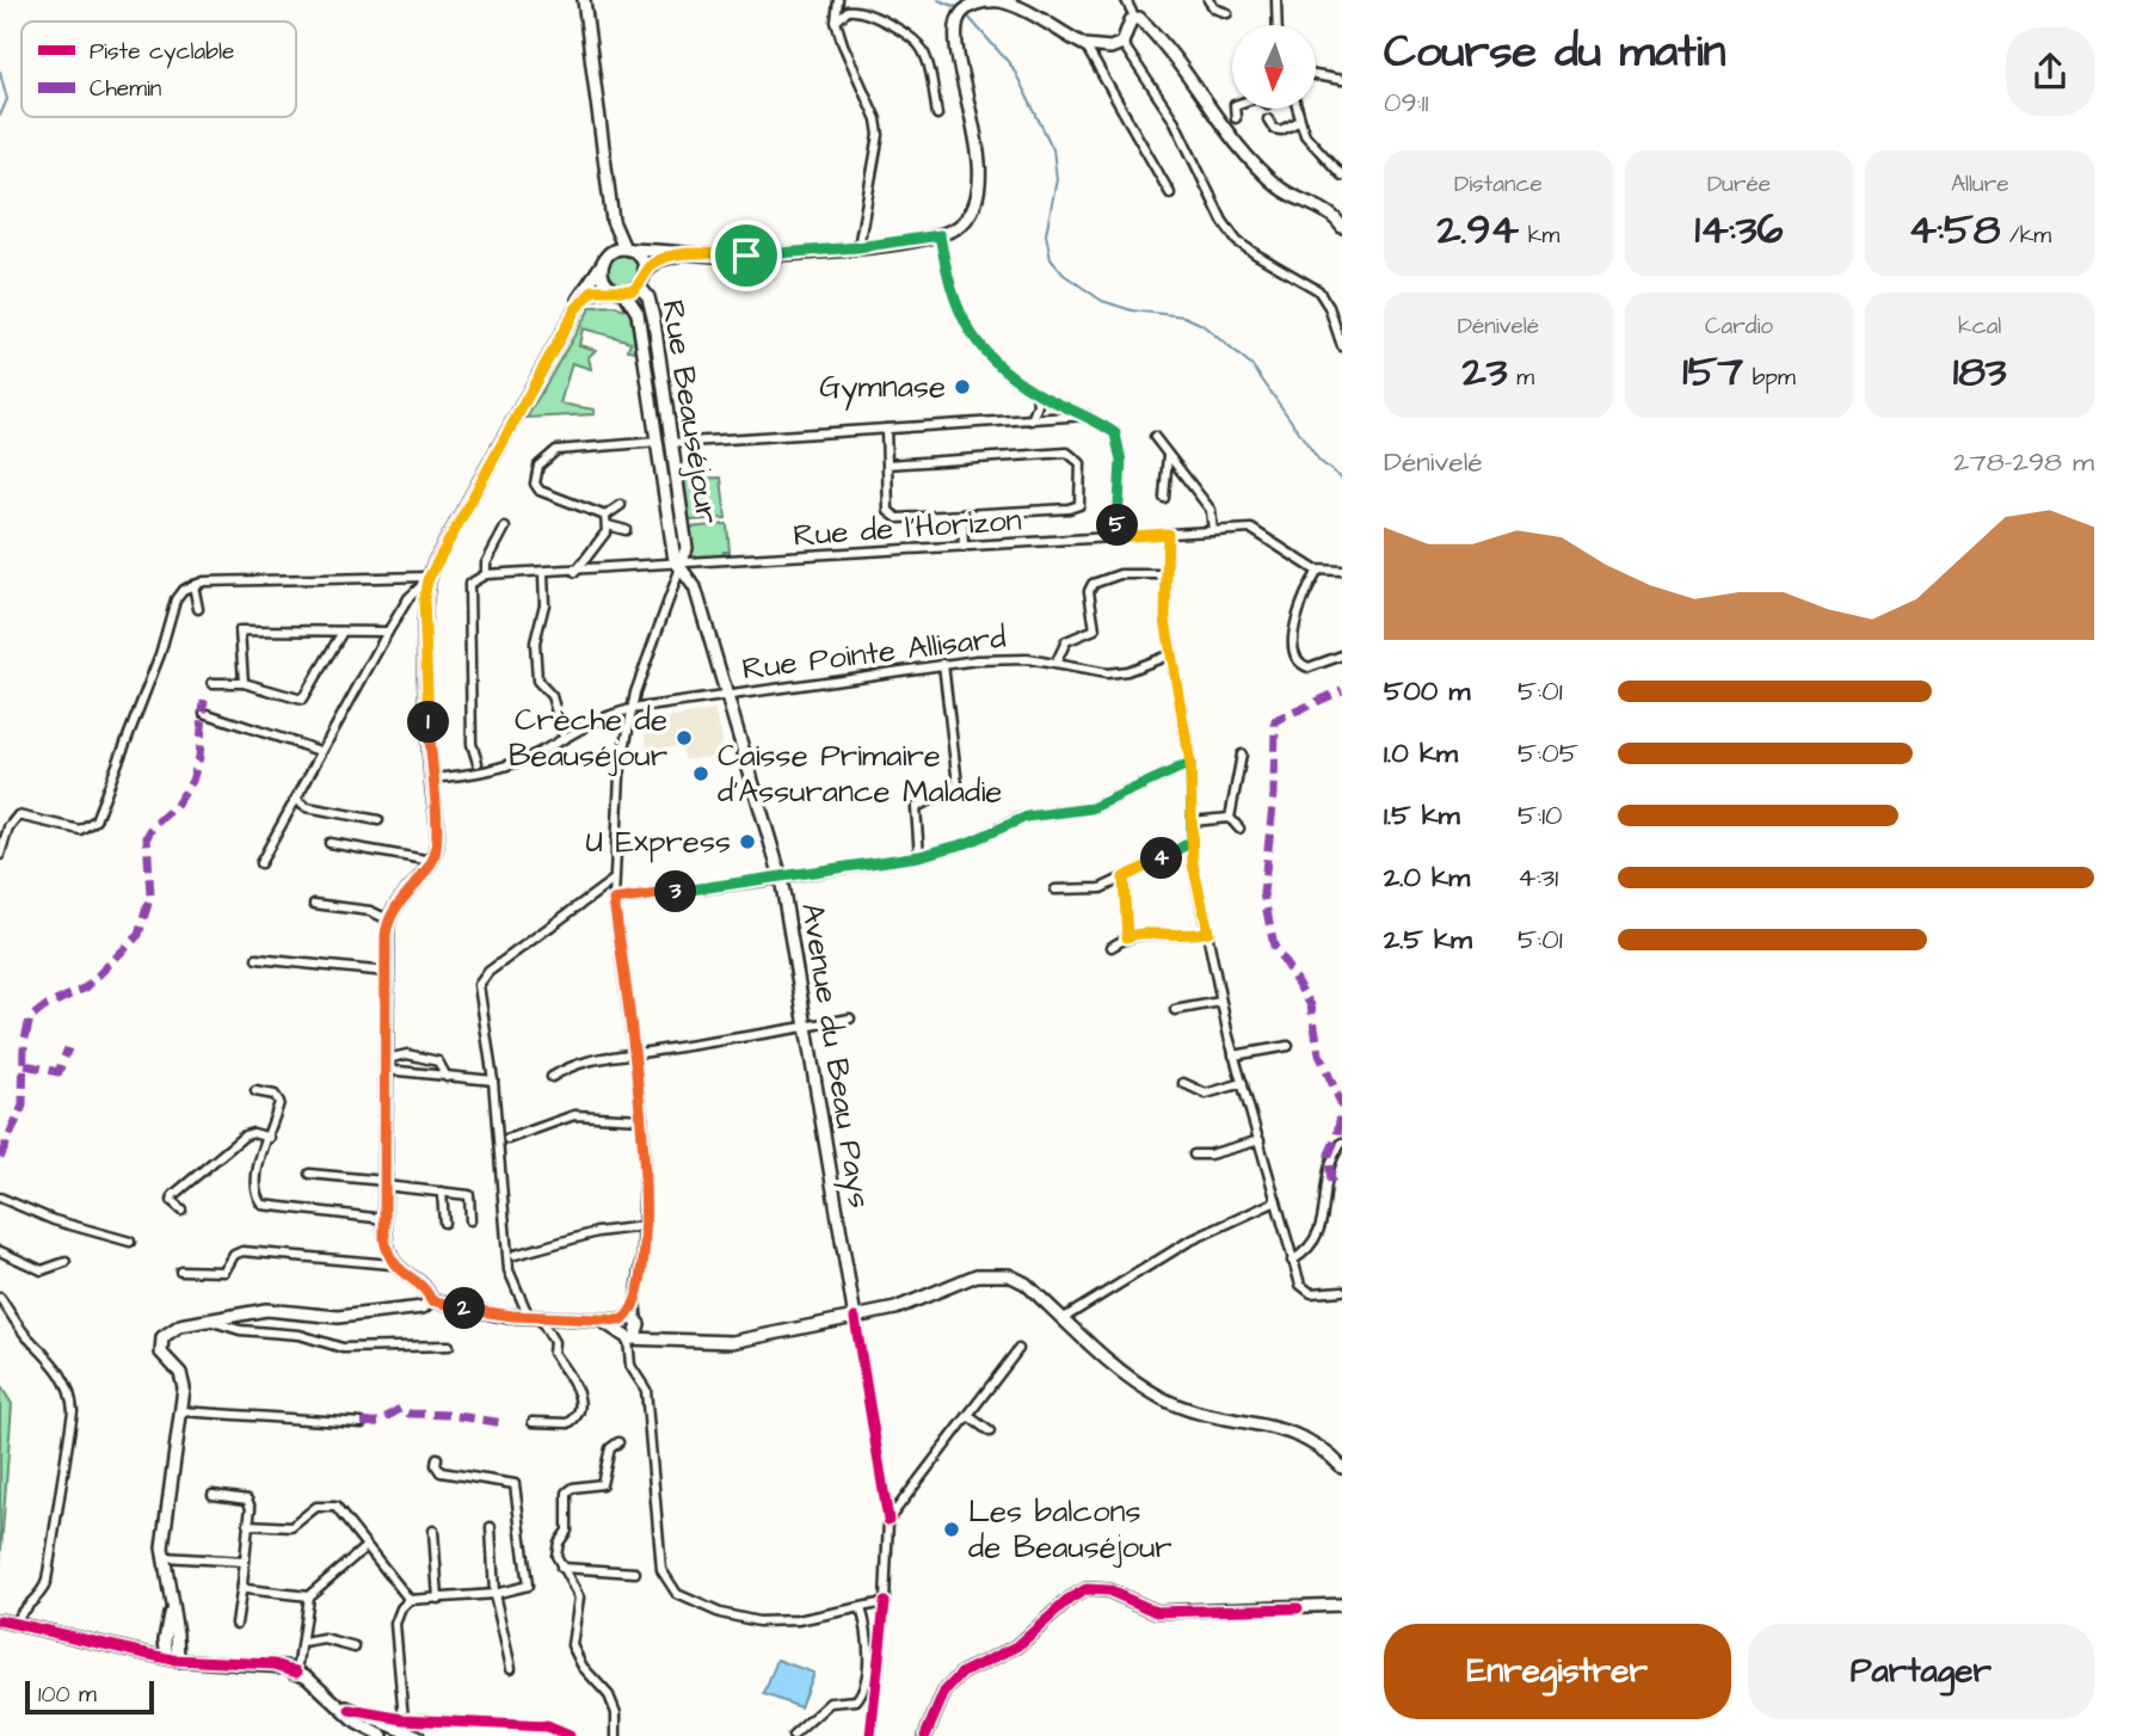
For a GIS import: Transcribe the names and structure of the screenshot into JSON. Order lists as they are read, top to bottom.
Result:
{
  "streets": {
    "street": [
      "Rue Beauséjour",
      "Rue de l'Horizon",
      "Rue Pointe Allisard",
      "Avenue du Beau Pays"
    ]
  },
  "crossings": [
    ["Rue Beauséjour", "Rue de l'Horizon"],
    ["Rue Beauséjour", "Avenue du Beau Pays"],
    ["Rue de l'Horizon", "Avenue du Beau Pays"],
    ["Rue Pointe Allisard", "Avenue du Beau Pays"]
  ],
  "places": [
    "Gymnase",
    "Crèche de Beauséjour",
    "Caisse Primaire d'Assurance Maladie",
    "U Express",
    "Les balcons de Beauséjour"
  ],
  "legend": ["Piste cyclable", "Chemin"],
  "scale_bar": "100 m",
  "north": "bottom",
  "page": {
    "heading": ["Course du matin", "09:11"],
    "stats": [
      ["Distance", "2.94 km"],
      ["Durée", "14:36"],
      ["Allure", "4:58 /km"],
      ["Dénivelé", "23 m"],
      ["Cardio", "157 bpm"],
      ["kcal", "183"]
    ],
    "chart": ["Dénivelé", "278–298 m"],
    "pins": [
      "5",
      "1",
      "4",
      "3",
      "2"
    ],
    "list": [
      {
        "name": "500 m",
        "note": "5:01"
      },
      {
        "name": "1.0 km",
        "note": "5:05"
      },
      {
        "name": "1.5 km",
        "note": "5:10"
      },
      {
        "name": "2.0 km",
        "note": "4:31"
      },
      {
        "name": "2.5 km",
        "note": "5:01"
      }
    ],
    "buttons": ["Enregistrer", "Partager"],
    "scale": "100 m"
  }
}
